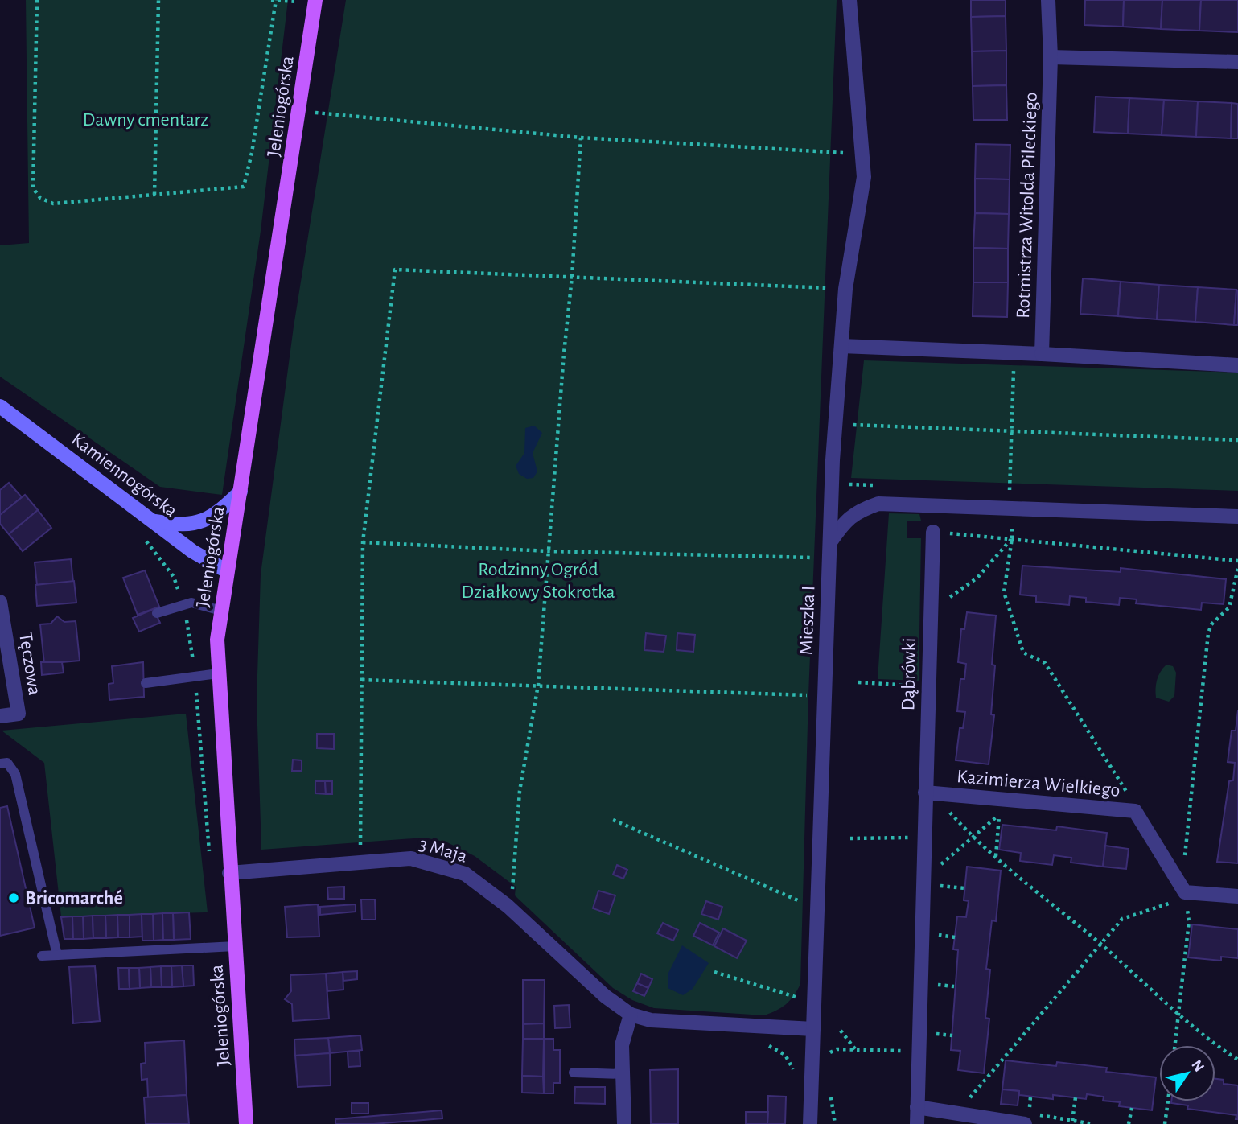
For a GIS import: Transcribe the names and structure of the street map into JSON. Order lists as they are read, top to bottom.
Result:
{
  "streets": {
    "main road": ["Jeleniogórska"],
    "street": [
      "Rotmistrza Witolda Pileckiego",
      "Kamiennogórska",
      "Mieszka I",
      "Tęczowa",
      "Dąbrówki",
      "Kazimierza Wielkiego",
      "3 Maja"
    ]
  },
  "crossings": [
    ["Jeleniogórska", "Kamiennogórska"],
    ["Jeleniogórska", "3 Maja"],
    ["Mieszka I", "3 Maja"],
    ["Dąbrówki", "Kazimierza Wielkiego"]
  ],
  "parks": ["Dawny cmentarz", "Rodzinny Ogród Działkowy Stokrotka"],
  "places": ["Bricomarché"],
  "north": "top right"
}
